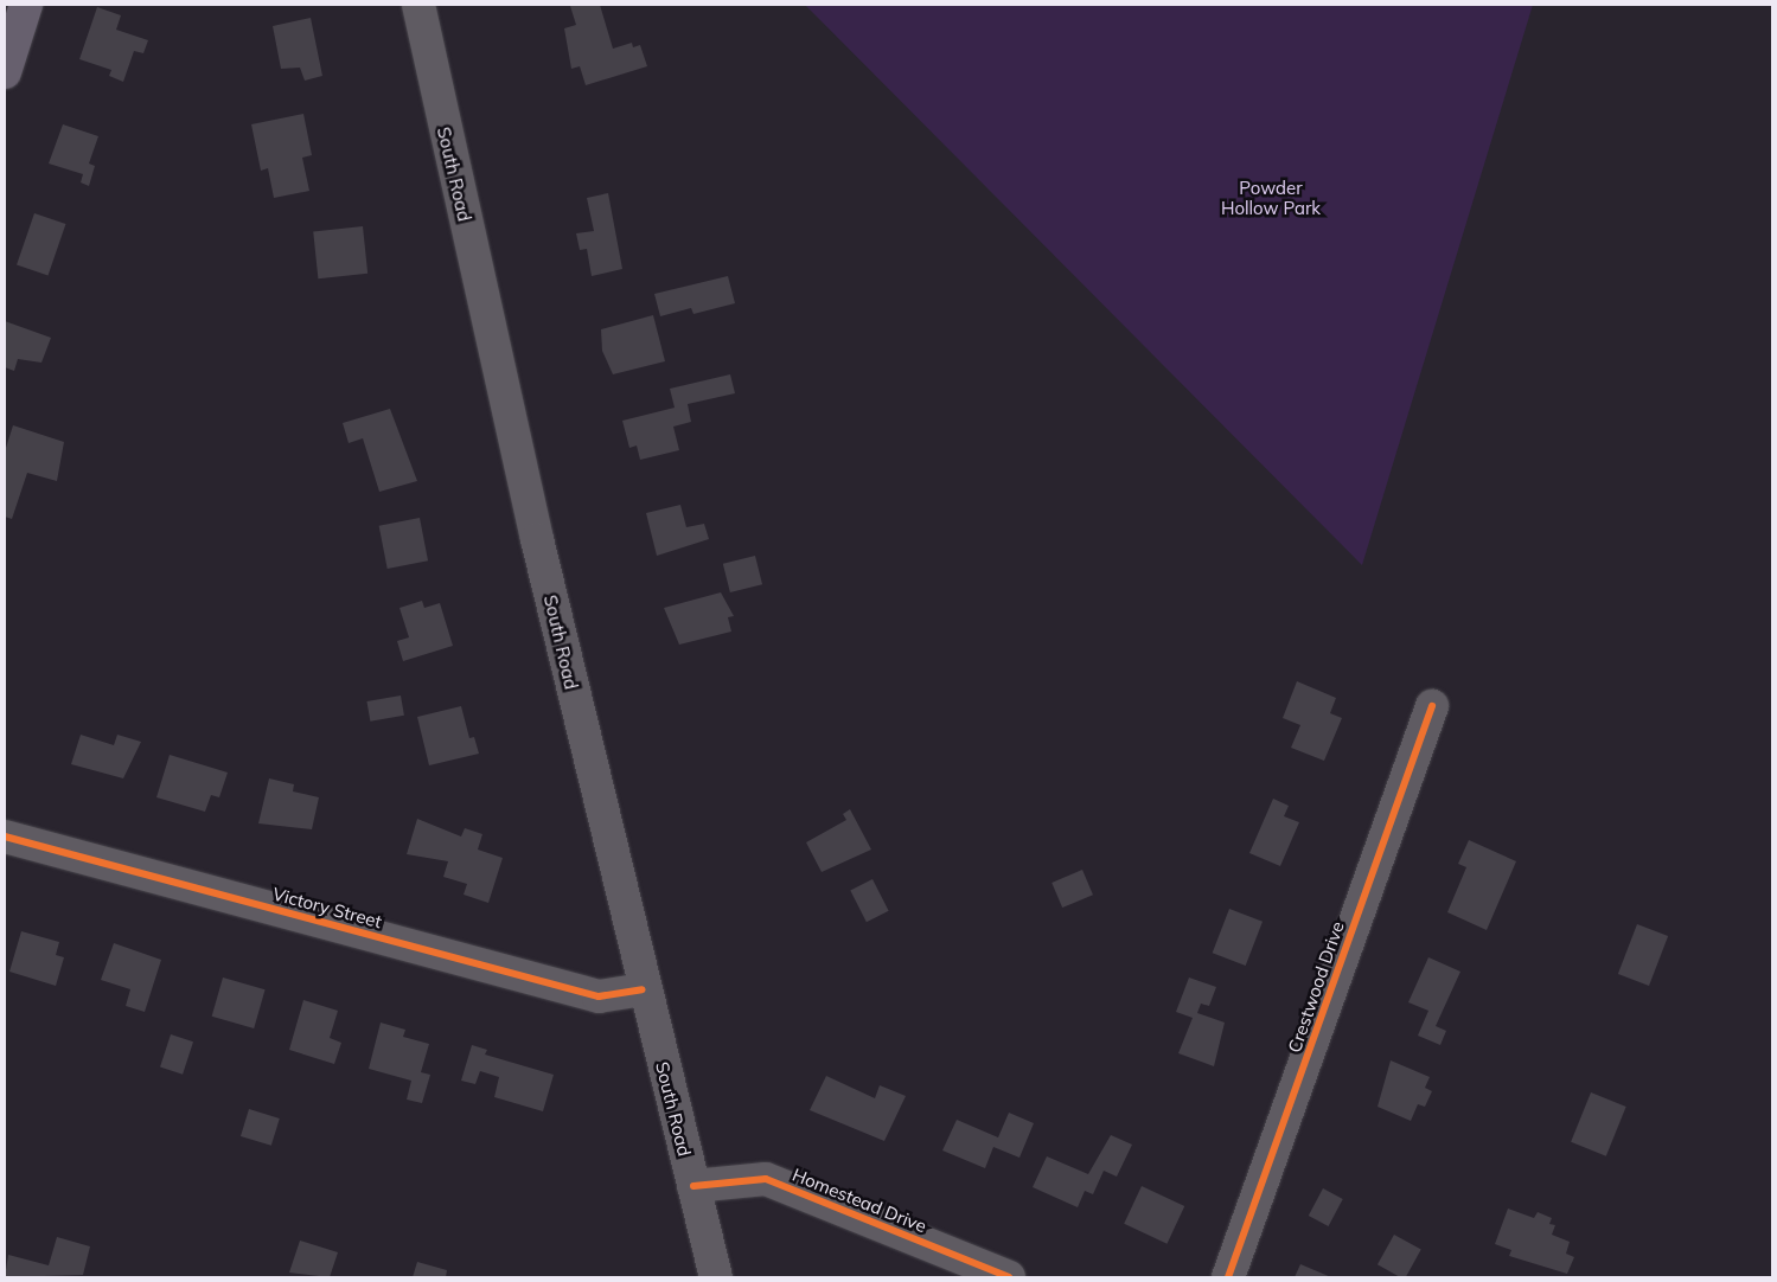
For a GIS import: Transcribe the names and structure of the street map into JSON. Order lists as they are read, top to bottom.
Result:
{
  "streets": {
    "street": [
      "South Road",
      "Victory Street",
      "Crestwood Drive",
      "Homestead Drive"
    ]
  },
  "crossings": [
    ["South Road", "Victory Street"],
    ["South Road", "Homestead Drive"]
  ],
  "parks": ["Powder Hollow Park"]
}
